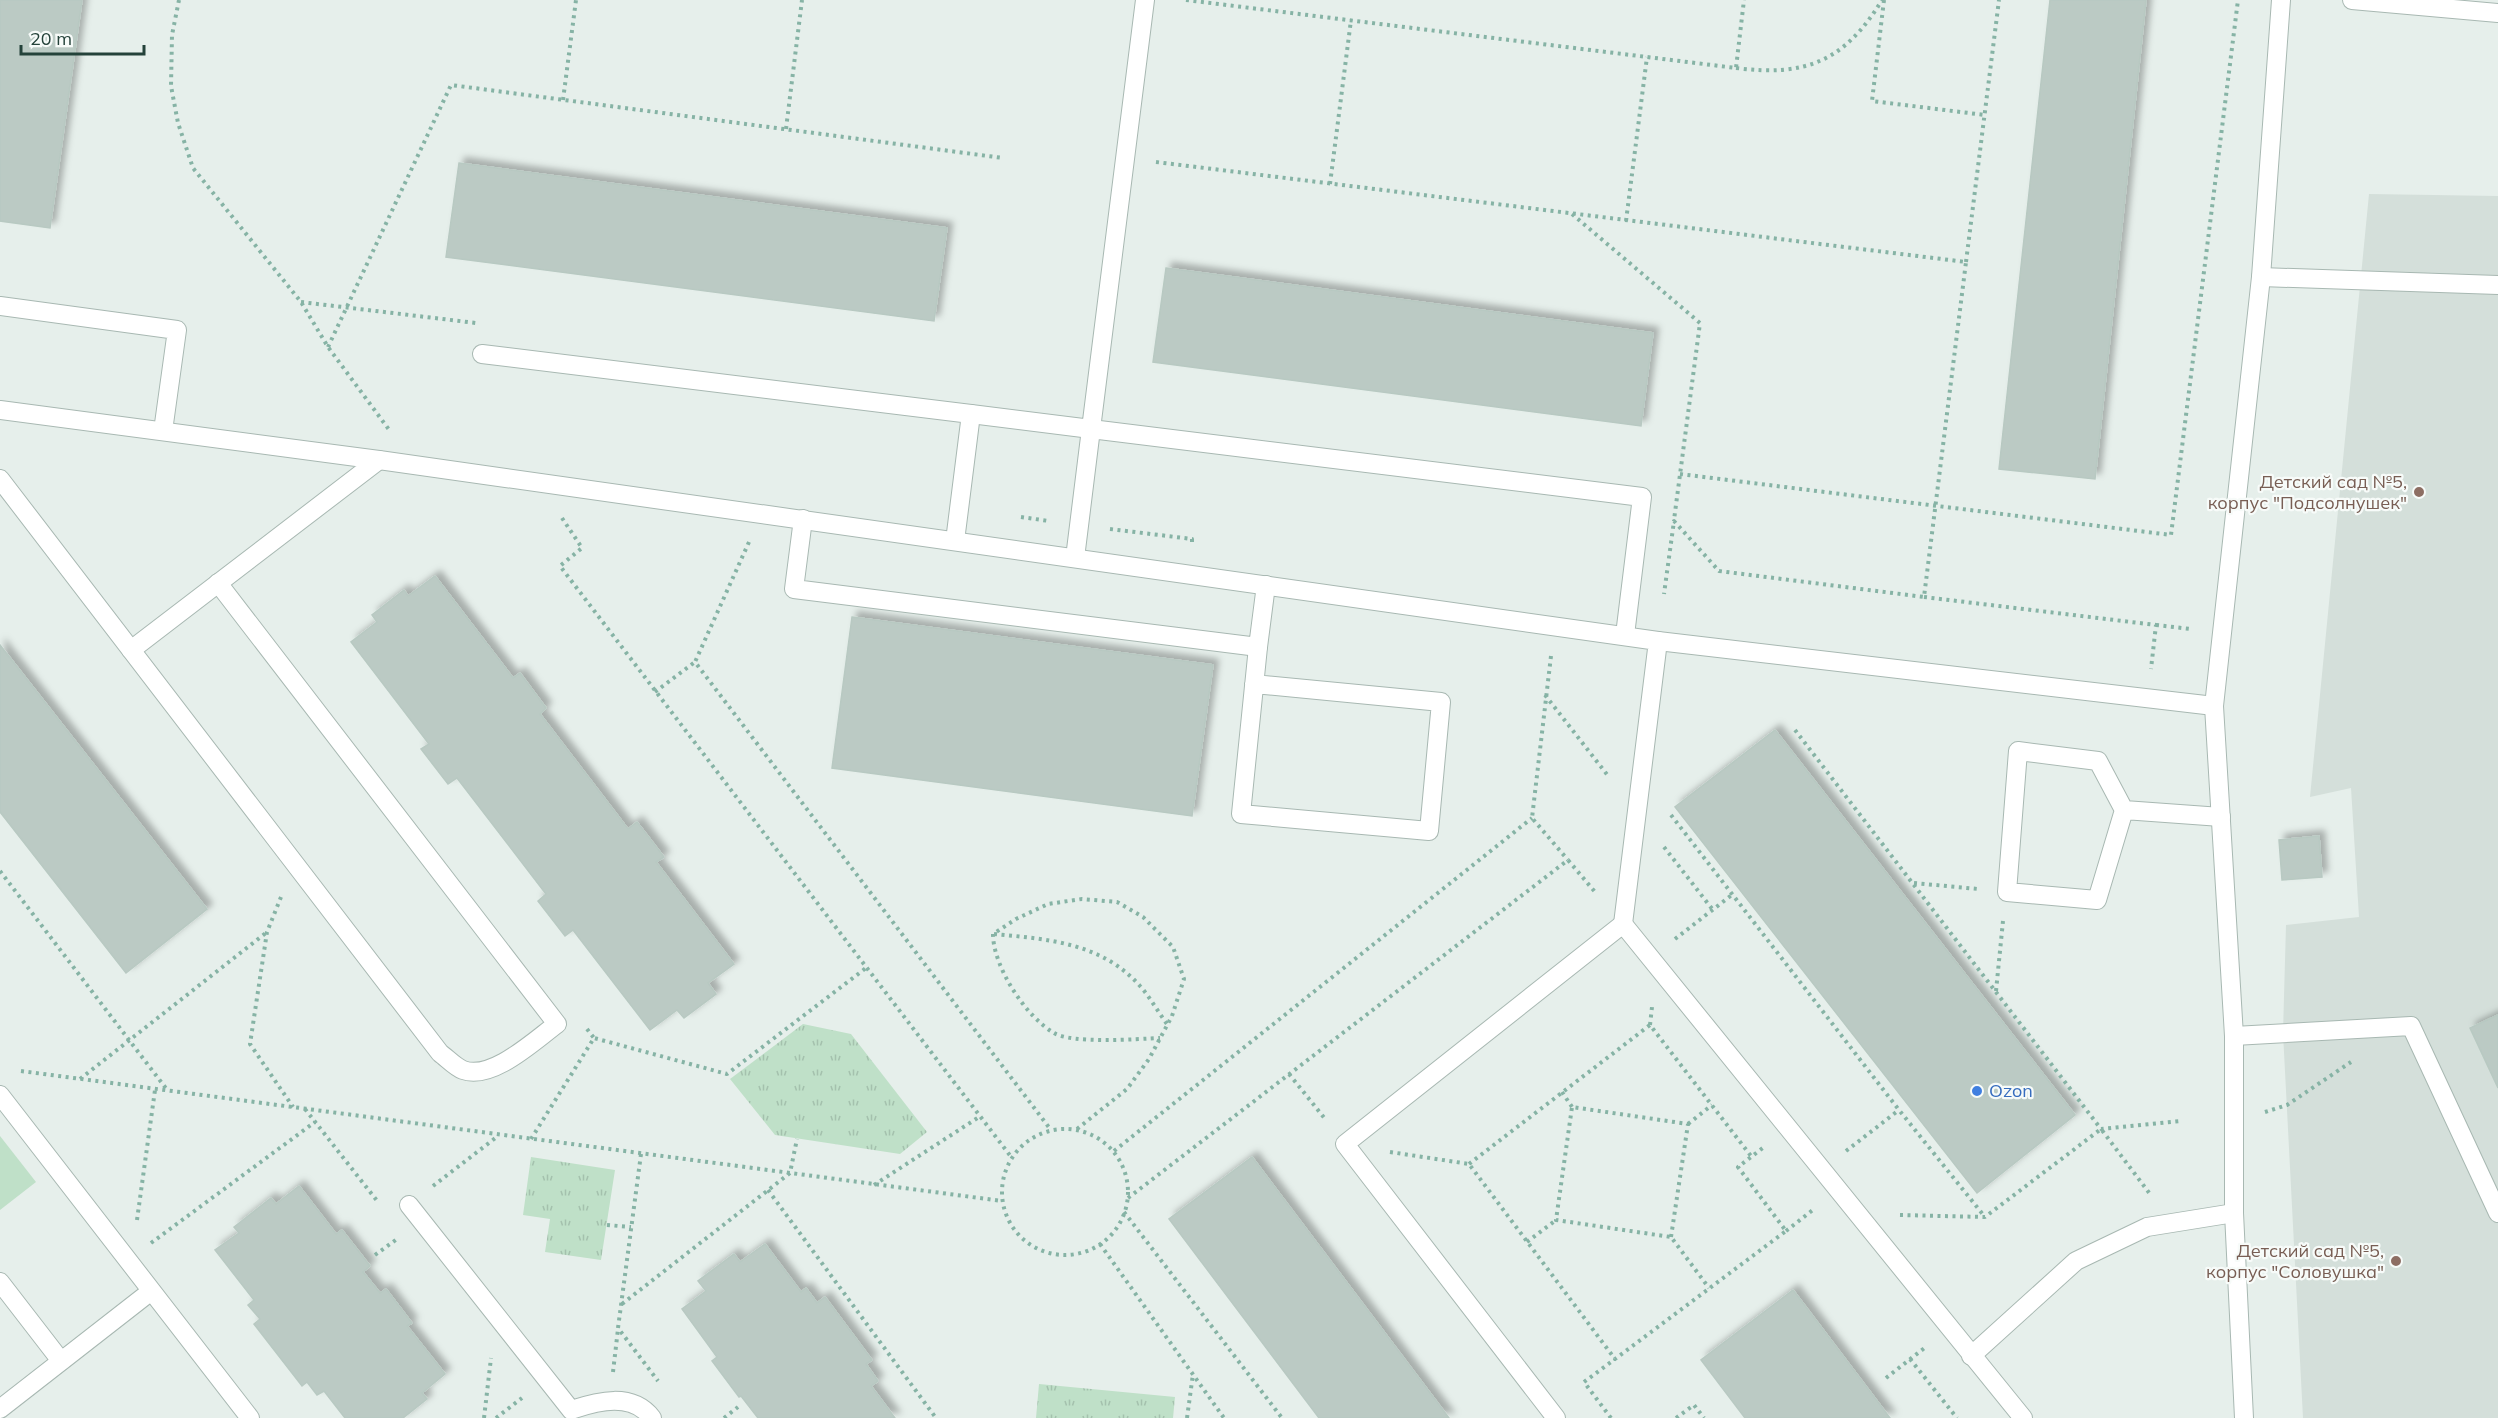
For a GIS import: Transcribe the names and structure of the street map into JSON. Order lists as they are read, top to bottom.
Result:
{
  "places": ["Детский сад №5, корпус \"Подсолнушек\"", "Ozon", "Детский сад №5, корпус \"Соловушка\""],
  "scale_bar": "20 m"
}
